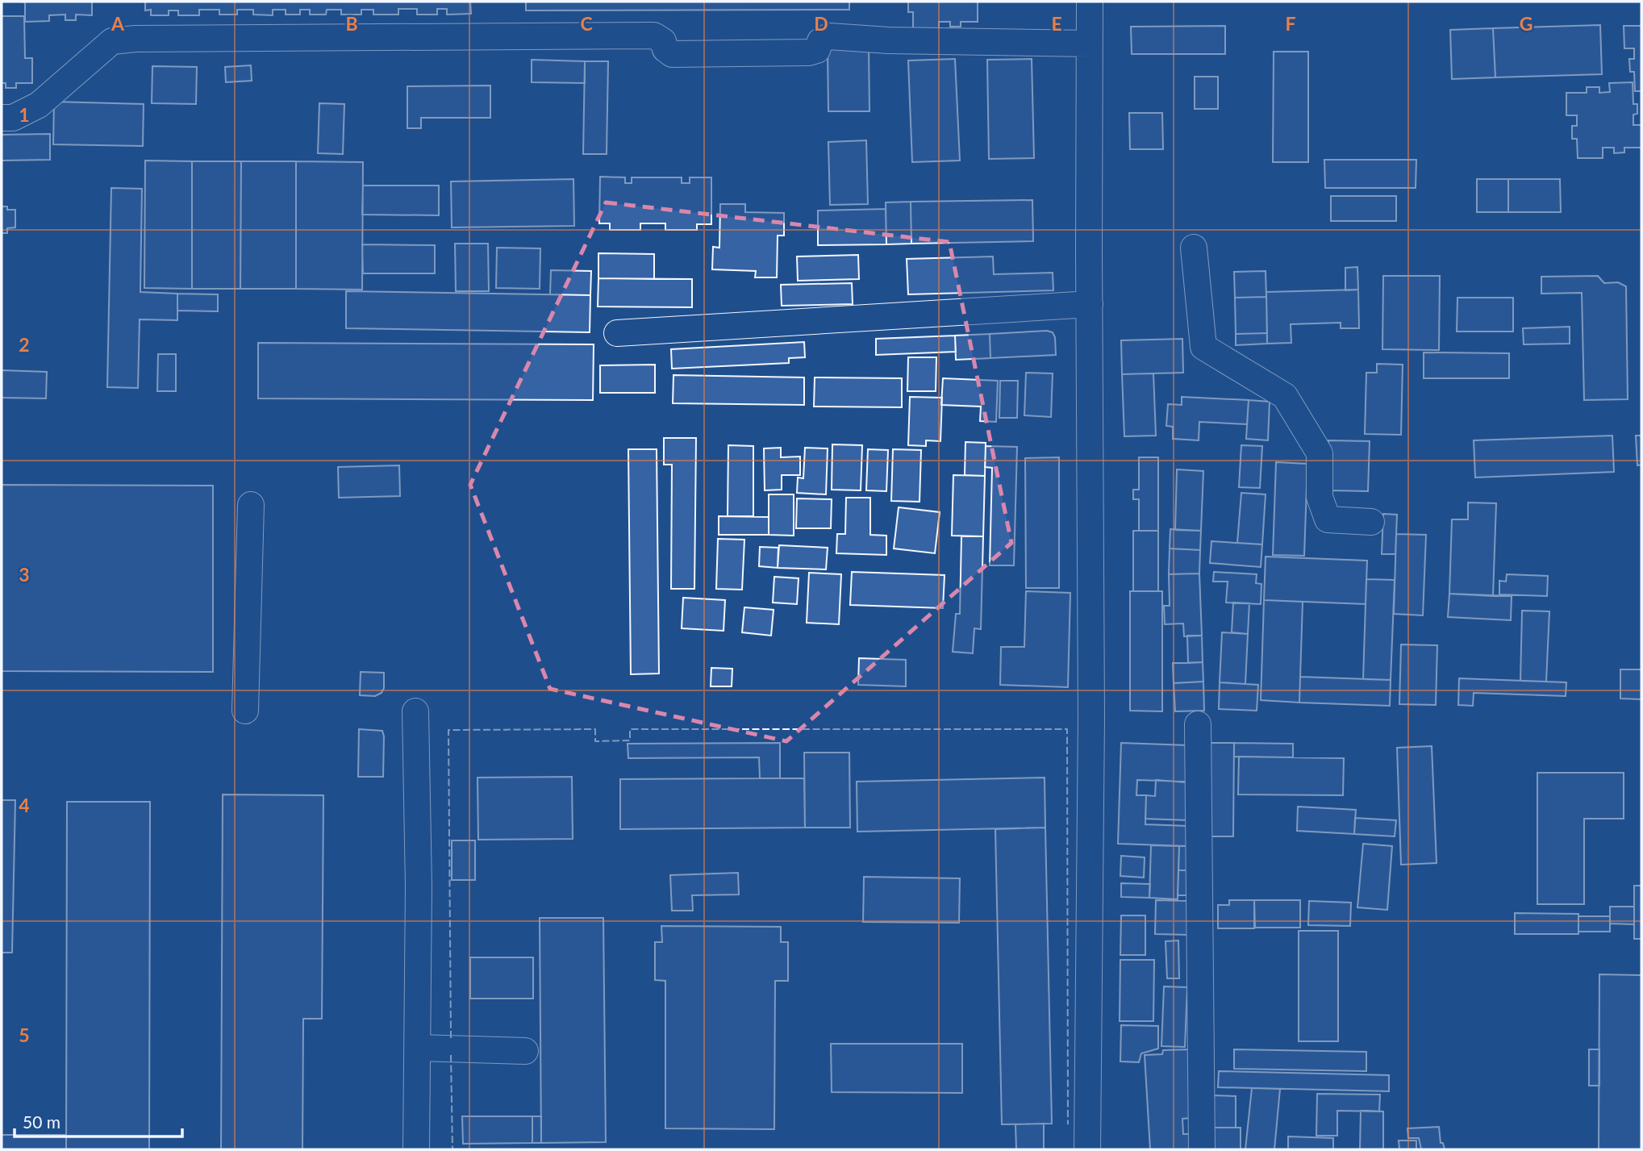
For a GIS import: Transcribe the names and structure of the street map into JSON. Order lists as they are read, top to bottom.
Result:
{
  "scale_bar": "50 m",
  "grid": {
    "columns": [
      "A",
      "B",
      "C",
      "D",
      "E",
      "F",
      "G"
    ],
    "rows": [
      "1",
      "2",
      "3",
      "4",
      "5"
    ]
  }
}
